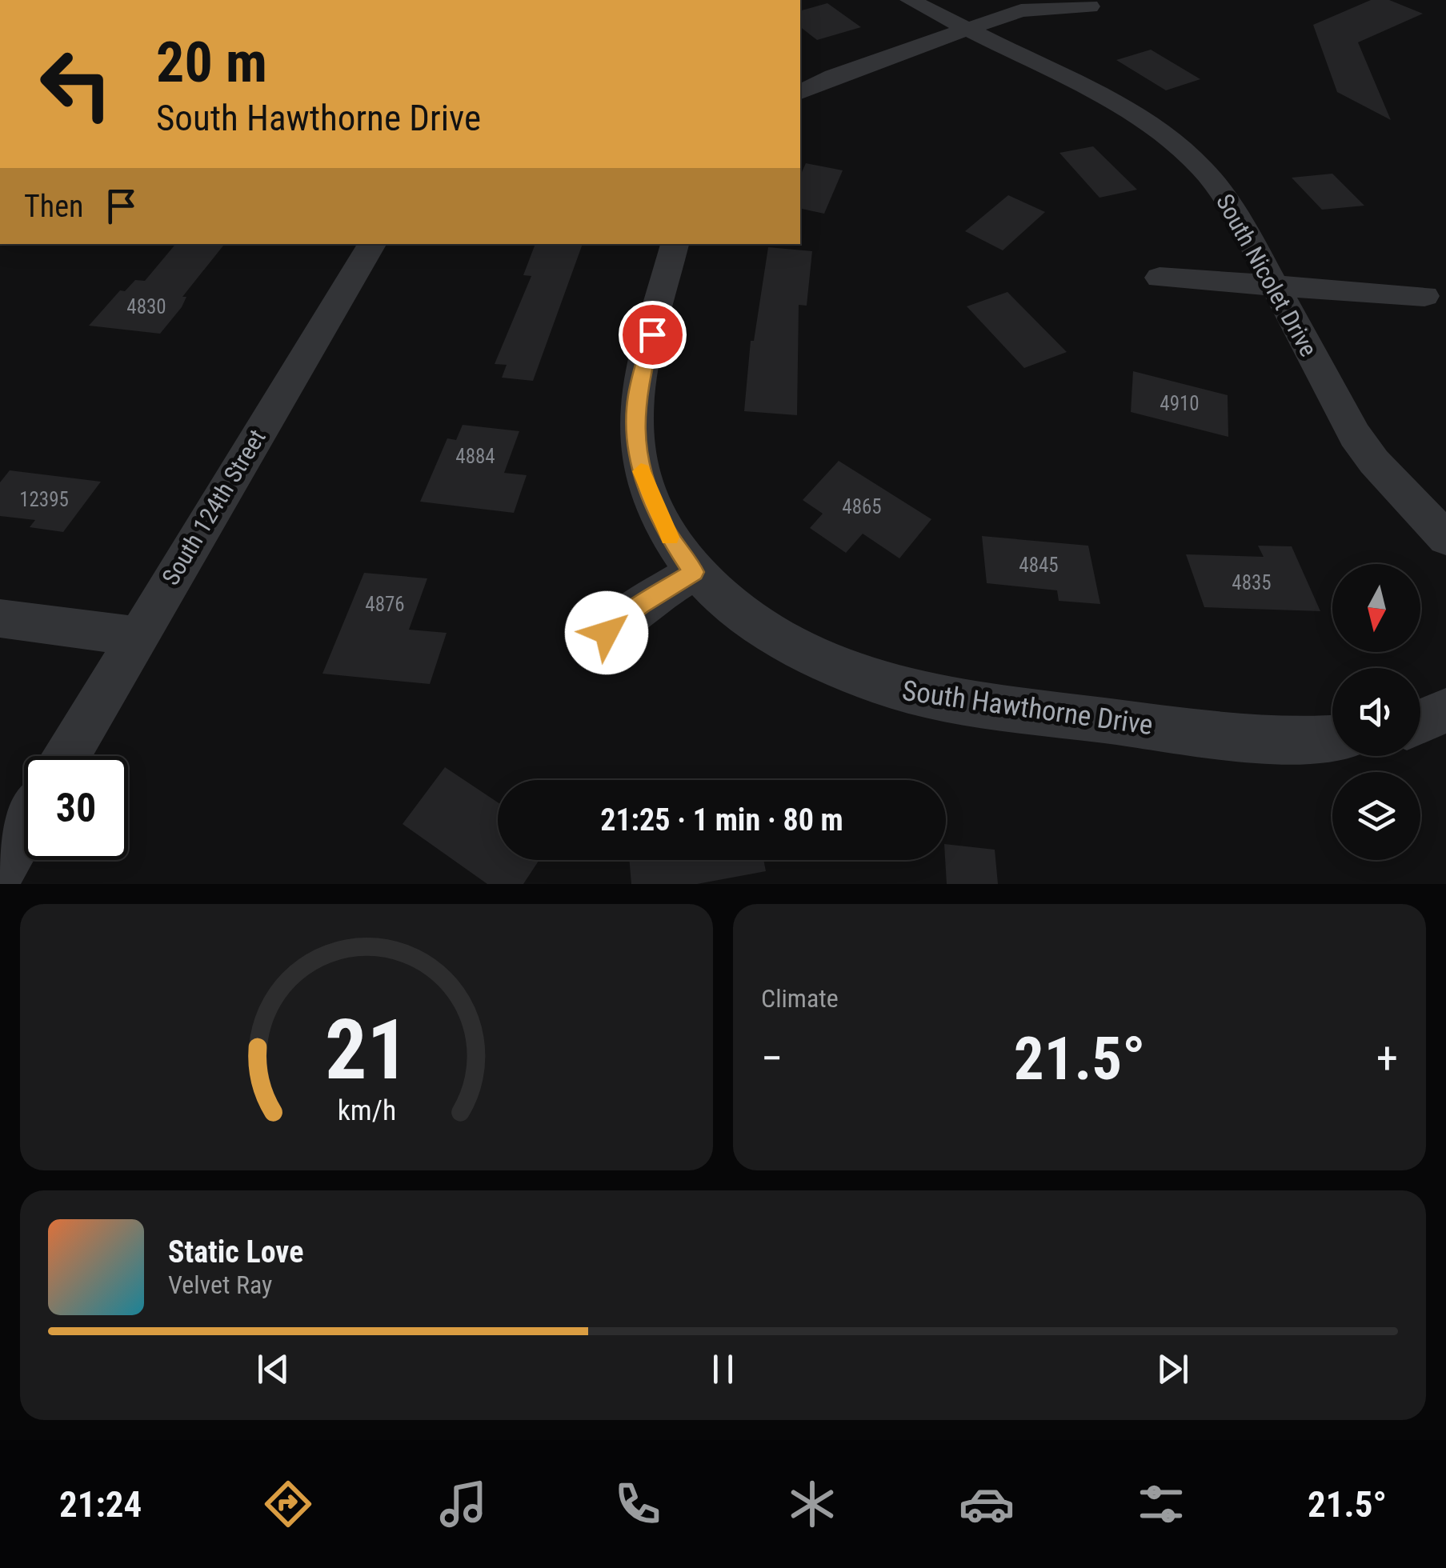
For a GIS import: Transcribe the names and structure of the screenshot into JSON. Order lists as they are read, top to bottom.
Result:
{
  "streets": {
    "street": ["South Nicolet Drive", "South 124th Street", "South Hawthorne Drive"]
  },
  "house_numbers": [
    "4830",
    "4910",
    "4884",
    "12395",
    "4865",
    "4845",
    "4835",
    "4876"
  ],
  "north": "bottom",
  "page": {
    "turn": ["20 m", "South Hawthorne Drive"],
    "then": "Then",
    "limit": "30",
    "trip": "21:25 · 1 min · 80 m",
    "tile": "Climate",
    "heat": ["−", "21.5°", "+"],
    "song": ["Static Love", "Velvet Ray"],
    "tabs": ["21:24", "21.5°"],
    "gauge": ["21", "km/h"]
  }
}
